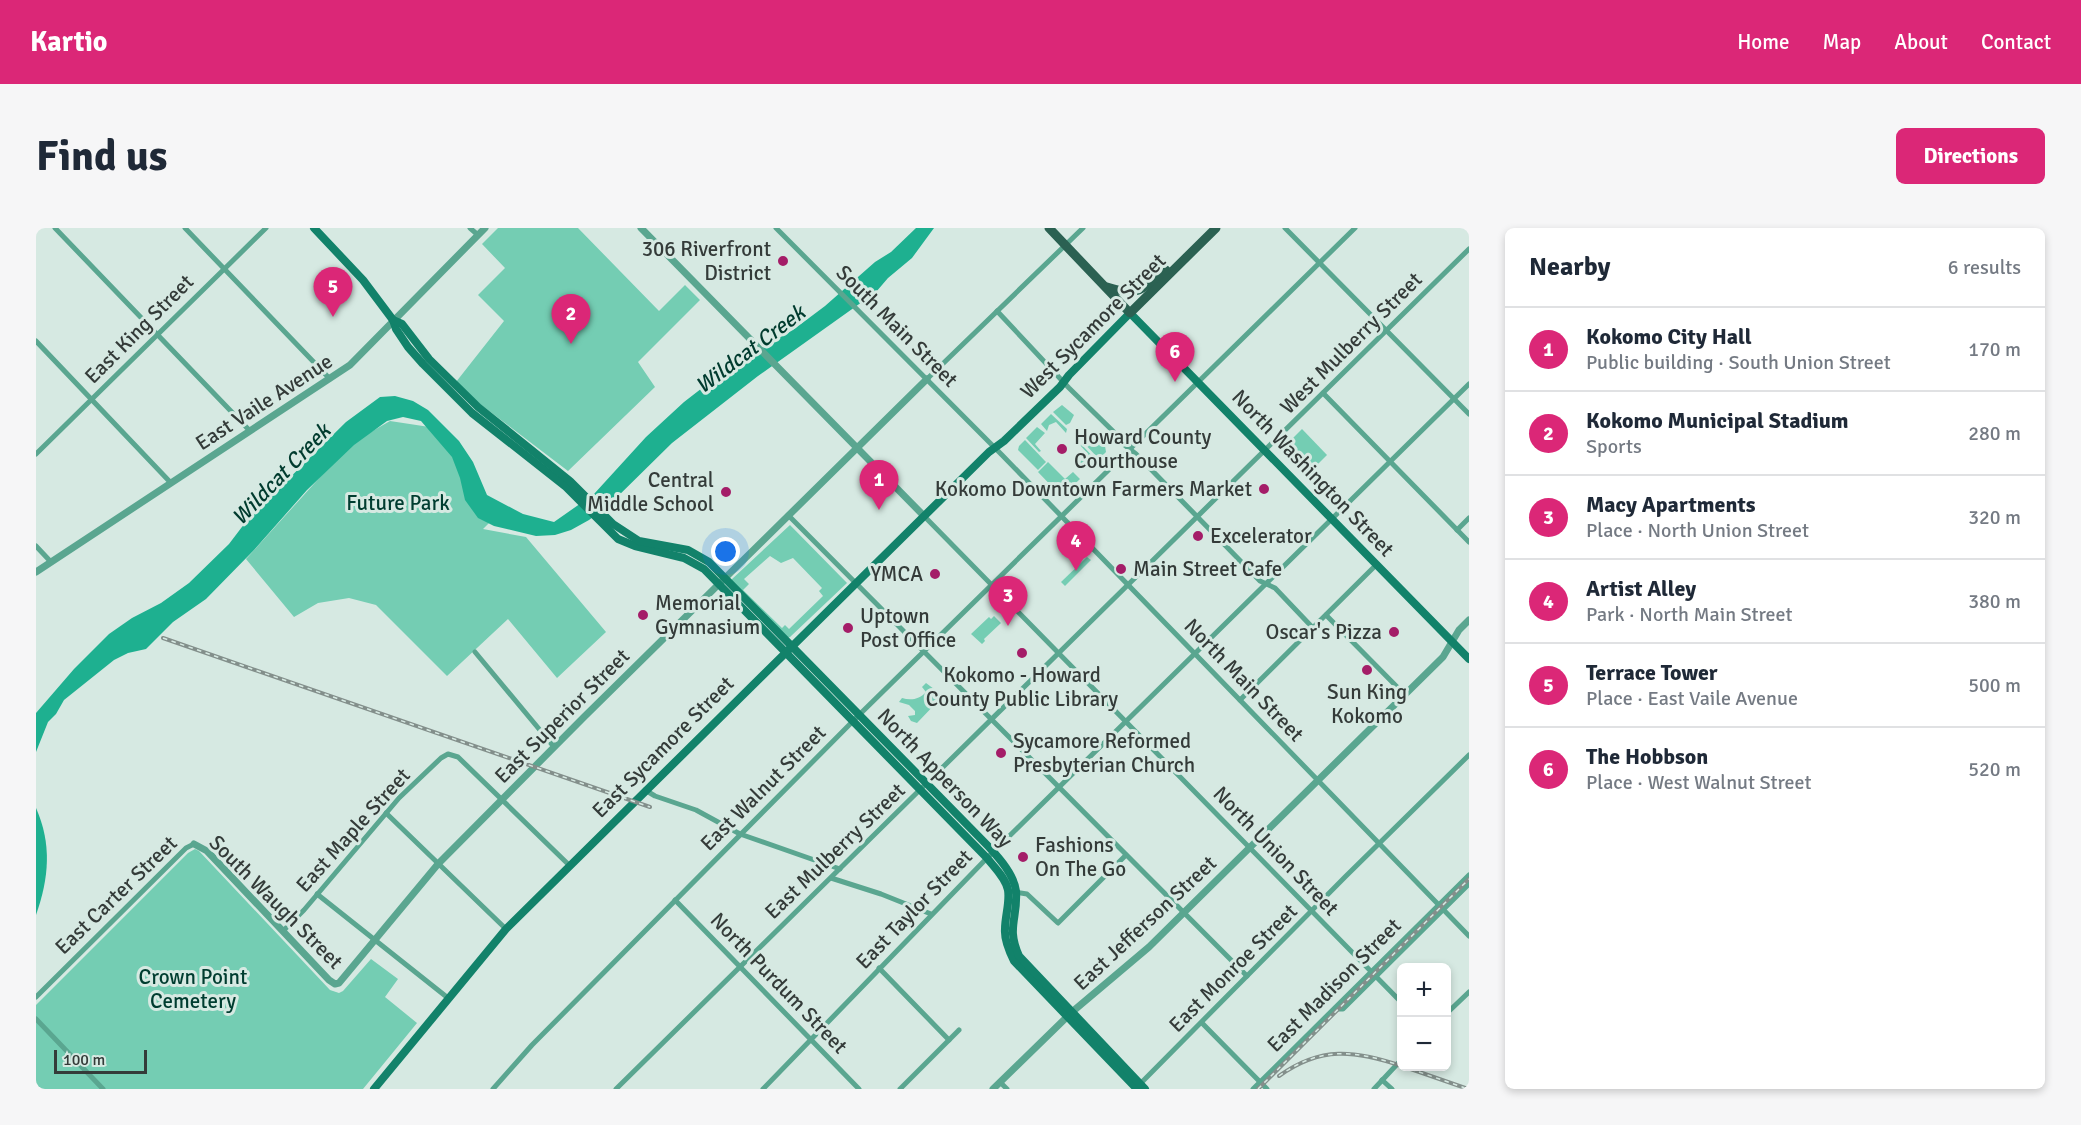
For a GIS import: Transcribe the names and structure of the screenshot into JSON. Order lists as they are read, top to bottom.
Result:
{
  "streets": {
    "main road": [
      "West Sycamore Street",
      "North Washington Street",
      "East Sycamore Street",
      "North Apperson Way"
    ],
    "street": [
      "South Main Street",
      "East King Street",
      "West Mulberry Street",
      "East Vaile Avenue",
      "North Main Street",
      "East Superior Street",
      "East Walnut Street",
      "East Maple Street",
      "East Mulberry Street",
      "North Union Street",
      "East Carter Street",
      "South Waugh Street",
      "East Taylor Street",
      "East Jefferson Street",
      "East Monroe Street",
      "North Purdum Street",
      "East Madison Street"
    ]
  },
  "crossings": [
    ["South Main Street", "West Sycamore Street"],
    ["South Main Street", "North Main Street"],
    ["South Main Street", "East Superior Street"],
    ["South Main Street", "East Sycamore Street"],
    ["West Sycamore Street", "North Washington Street"],
    ["West Sycamore Street", "North Main Street"],
    ["West Sycamore Street", "East Sycamore Street"],
    ["West Mulberry Street", "North Washington Street"],
    ["West Mulberry Street", "North Main Street"],
    ["West Mulberry Street", "East Mulberry Street"],
    ["East Vaile Avenue", "North Apperson Way"],
    ["North Washington Street", "East Walnut Street"],
    ["North Washington Street", "East Taylor Street"],
    ["North Washington Street", "East Jefferson Street"],
    ["North Main Street", "East Sycamore Street"],
    ["North Main Street", "East Walnut Street"],
    ["North Main Street", "East Mulberry Street"],
    ["North Main Street", "East Taylor Street"],
    ["North Main Street", "East Jefferson Street"],
    ["North Main Street", "East Monroe Street"],
    ["North Main Street", "East Madison Street"],
    ["East Superior Street", "North Apperson Way"],
    ["East Superior Street", "East Maple Street"],
    ["East Superior Street", "South Waugh Street"],
    ["East Sycamore Street", "North Apperson Way"],
    ["East Sycamore Street", "North Union Street"],
    ["North Apperson Way", "East Walnut Street"],
    ["North Apperson Way", "East Mulberry Street"],
    ["North Apperson Way", "East Taylor Street"],
    ["East Walnut Street", "North Union Street"],
    ["East Walnut Street", "North Purdum Street"],
    ["East Maple Street", "South Waugh Street"],
    ["East Mulberry Street", "North Union Street"],
    ["East Mulberry Street", "North Purdum Street"],
    ["North Union Street", "East Taylor Street"],
    ["North Union Street", "East Jefferson Street"],
    ["North Union Street", "East Monroe Street"],
    ["North Union Street", "East Madison Street"],
    ["East Carter Street", "South Waugh Street"],
    ["East Taylor Street", "North Purdum Street"]
  ],
  "water": ["Wildcat Creek"],
  "parks": ["Future Park", "Crown Point Cemetery"],
  "places": [
    "306 Riverfront District",
    "Howard County Courthouse",
    "Kokomo Downtown Farmers Market",
    "Central Middle School",
    "Excelerator",
    "Main Street Cafe",
    "YMCA",
    "Memorial Gymnasium",
    "Uptown Post Office",
    "Oscar's Pizza",
    "Kokomo - Howard County Public Library",
    "Sun King Kokomo",
    "Sycamore Reformed Presbyterian Church",
    "Fashions On The Go"
  ],
  "scale_bar": "100 m",
  "page": {
    "header": "Kartio",
    "nav": [
      "Home",
      "Map",
      "About",
      "Contact"
    ],
    "buttons": "Directions",
    "title": "Find us",
    "heading": ["Nearby", "6 results"],
    "pins": [
      "5",
      "2",
      "6",
      "1",
      "4",
      "3"
    ],
    "list": [
      {
        "mark": "1",
        "name": "Kokomo City Hall",
        "note": "Public building · South Union Street",
        "value": "170 m"
      },
      {
        "mark": "2",
        "name": "Kokomo Municipal Stadium",
        "note": "Sports",
        "value": "280 m"
      },
      {
        "mark": "3",
        "name": "Macy Apartments",
        "note": "Place · North Union Street",
        "value": "320 m"
      },
      {
        "mark": "4",
        "name": "Artist Alley",
        "note": "Park · North Main Street",
        "value": "380 m"
      },
      {
        "mark": "5",
        "name": "Terrace Tower",
        "note": "Place · East Vaile Avenue",
        "value": "500 m"
      },
      {
        "mark": "6",
        "name": "The Hobbson",
        "note": "Place · West Walnut Street",
        "value": "520 m"
      }
    ],
    "map_buttons": ["+", "−"],
    "scale": "100 m"
  }
}
